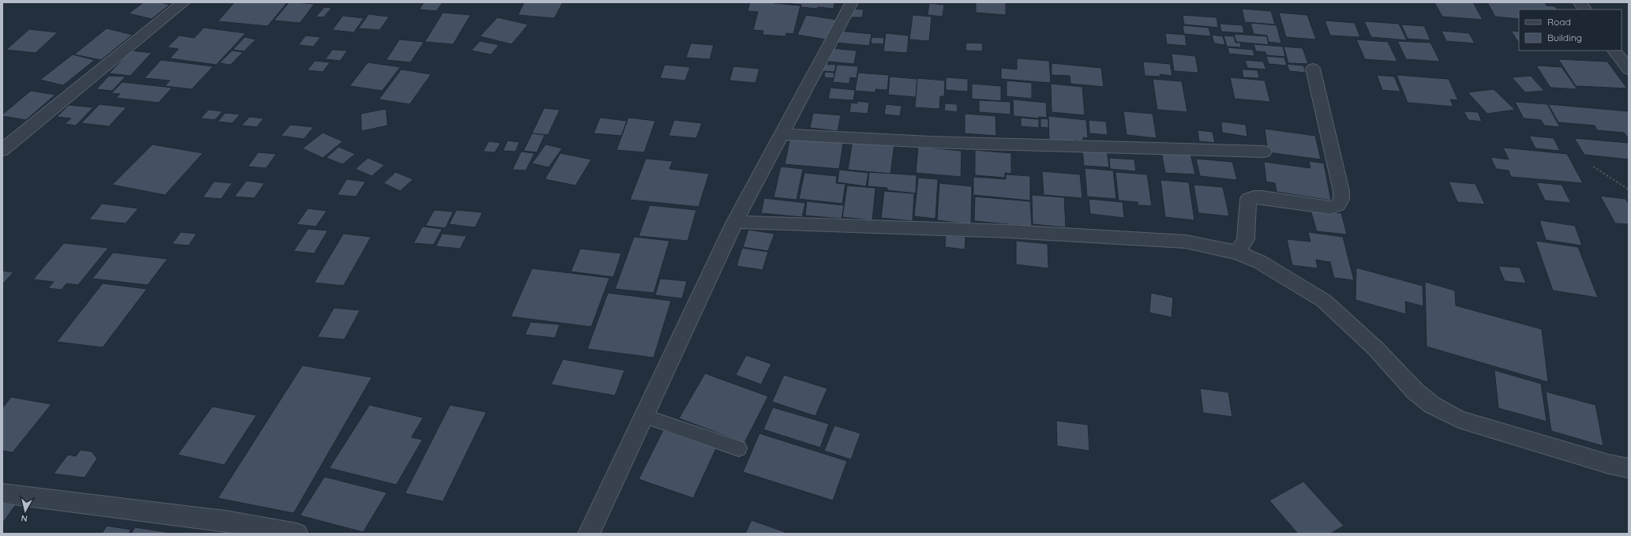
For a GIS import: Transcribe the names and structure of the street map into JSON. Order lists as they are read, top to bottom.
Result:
{
  "legend": ["Road", "Building"],
  "north": "bottom"
}
